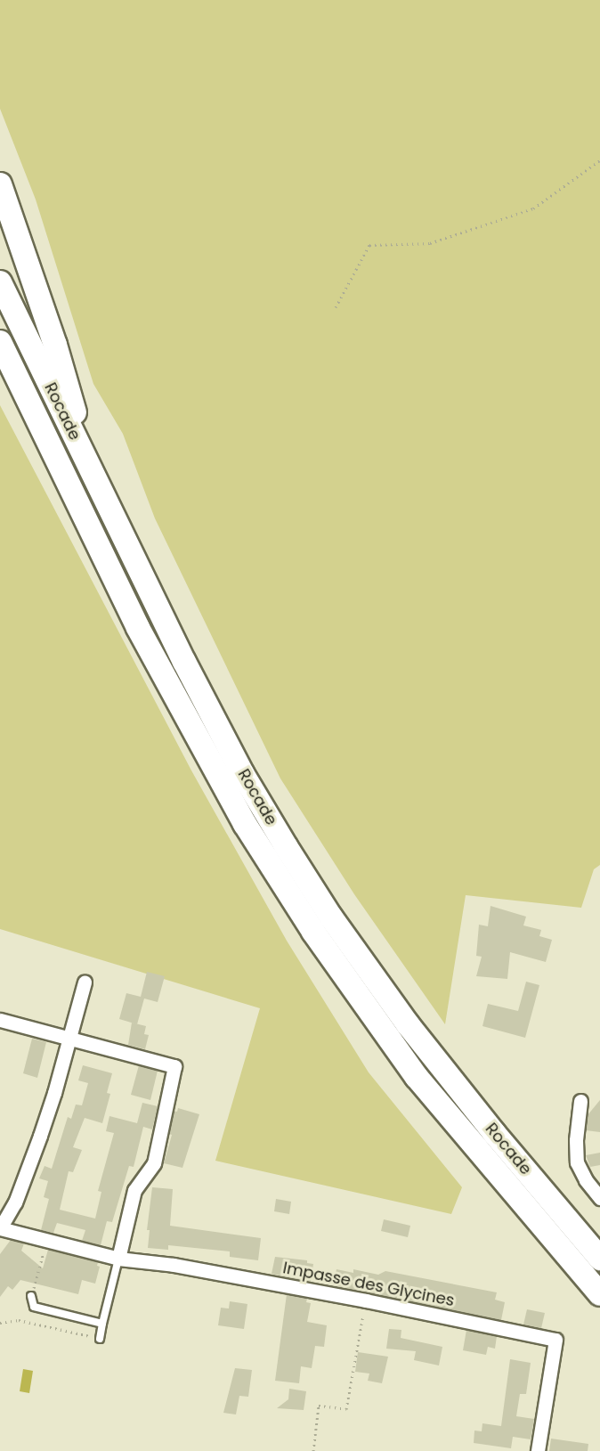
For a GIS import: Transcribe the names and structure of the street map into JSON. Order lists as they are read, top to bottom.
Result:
{
  "streets": {
    "highway": ["Rocade"],
    "street": ["Impasse des Glycines"]
  }
}
